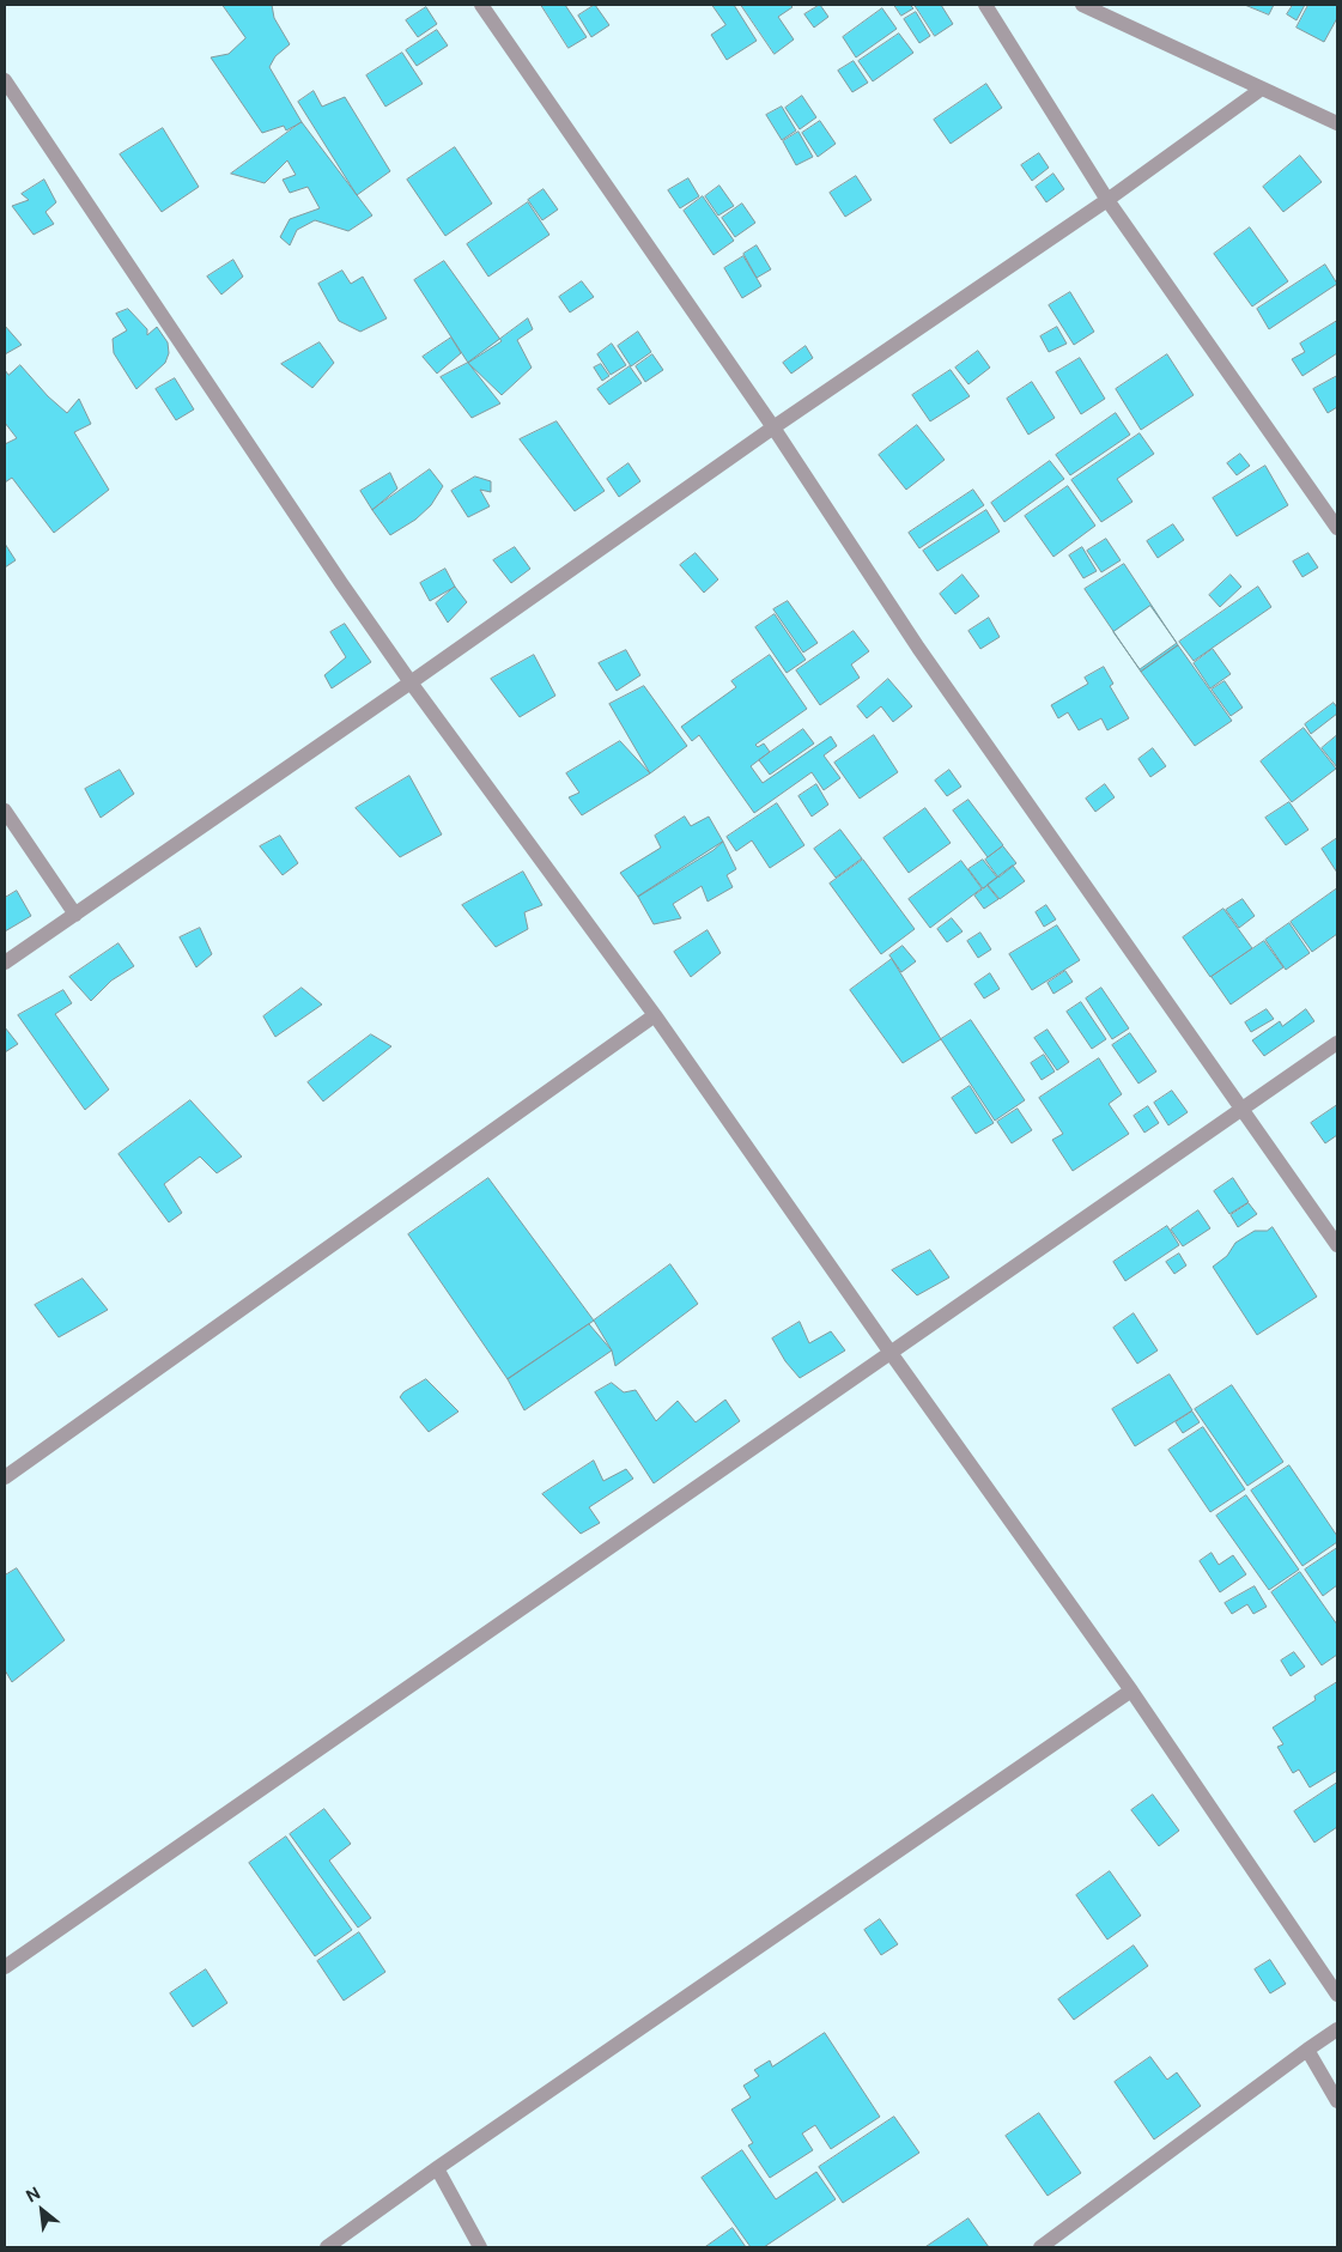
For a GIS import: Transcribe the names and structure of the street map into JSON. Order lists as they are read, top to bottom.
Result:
{
  "north": "top left"
}
